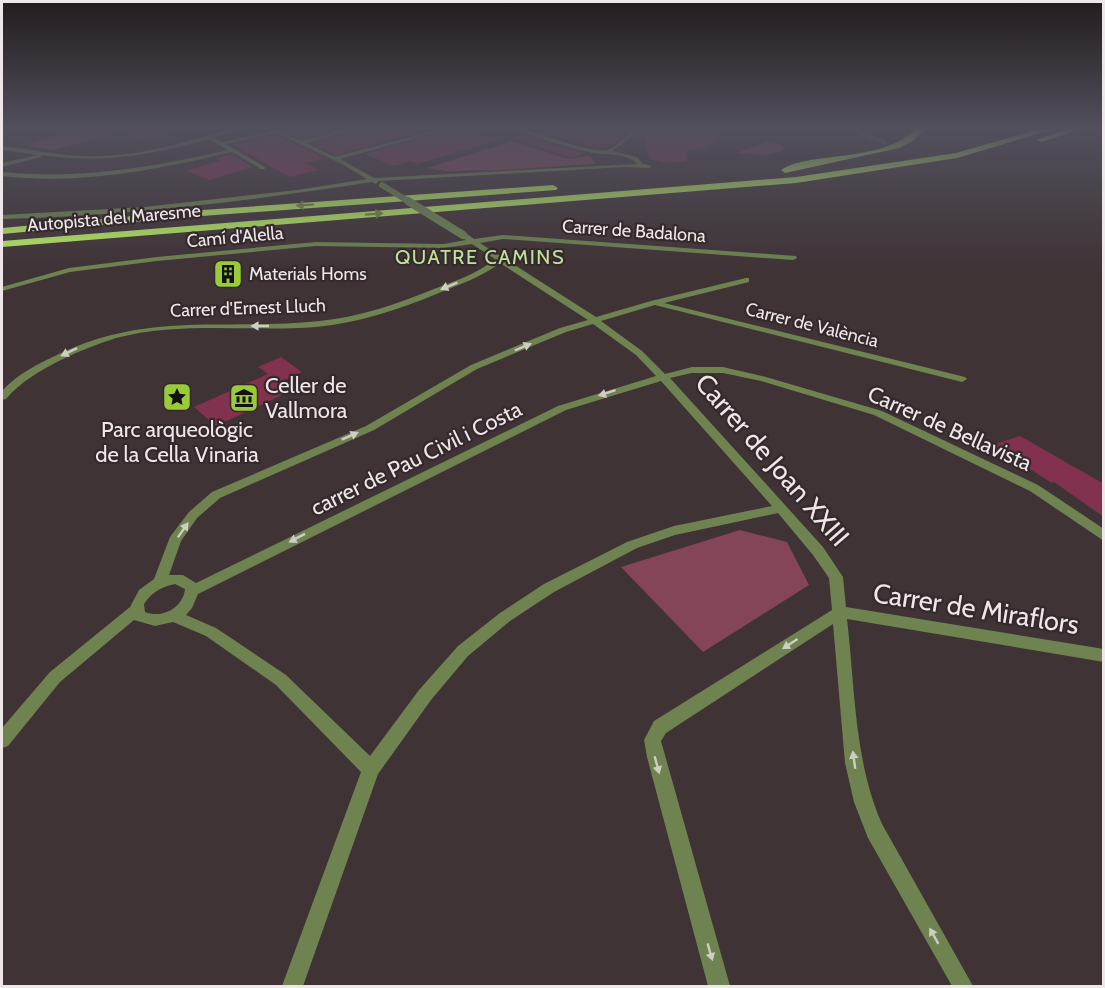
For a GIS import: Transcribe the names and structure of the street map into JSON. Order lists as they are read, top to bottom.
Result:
{
  "streets": {
    "highway": ["Autopista del Maresme"],
    "street": [
      "Carrer de Badalona",
      "Camí d'Alella",
      "Carrer d'Ernest Lluch",
      "Carrer de València",
      "Carrer de Bellavista",
      "carrer de Pau Civil i Costa",
      "Carrer de Joan XXIII",
      "Carrer de Miraflors"
    ]
  },
  "crossings": [
    ["Carrer de Badalona", "Camí d'Alella"],
    ["Carrer de Badalona", "Carrer de Joan XXIII"],
    ["Camí d'Alella", "Carrer de Joan XXIII"],
    ["Carrer d'Ernest Lluch", "Carrer de Joan XXIII"],
    ["Carrer de Bellavista", "carrer de Pau Civil i Costa"],
    ["Carrer de Bellavista", "Carrer de Joan XXIII"],
    ["carrer de Pau Civil i Costa", "Carrer de Joan XXIII"],
    ["Carrer de Joan XXIII", "Carrer de Miraflors"]
  ],
  "one_way": ["Carrer de Joan XXIII"],
  "districts": ["QUATRE CAMINS"],
  "places": {
    "building": ["Materials Homs"],
    "place": ["Parc arqueològic de la Cella Vinaria"],
    "museum": ["Celler de Vallmora"]
  }
}
